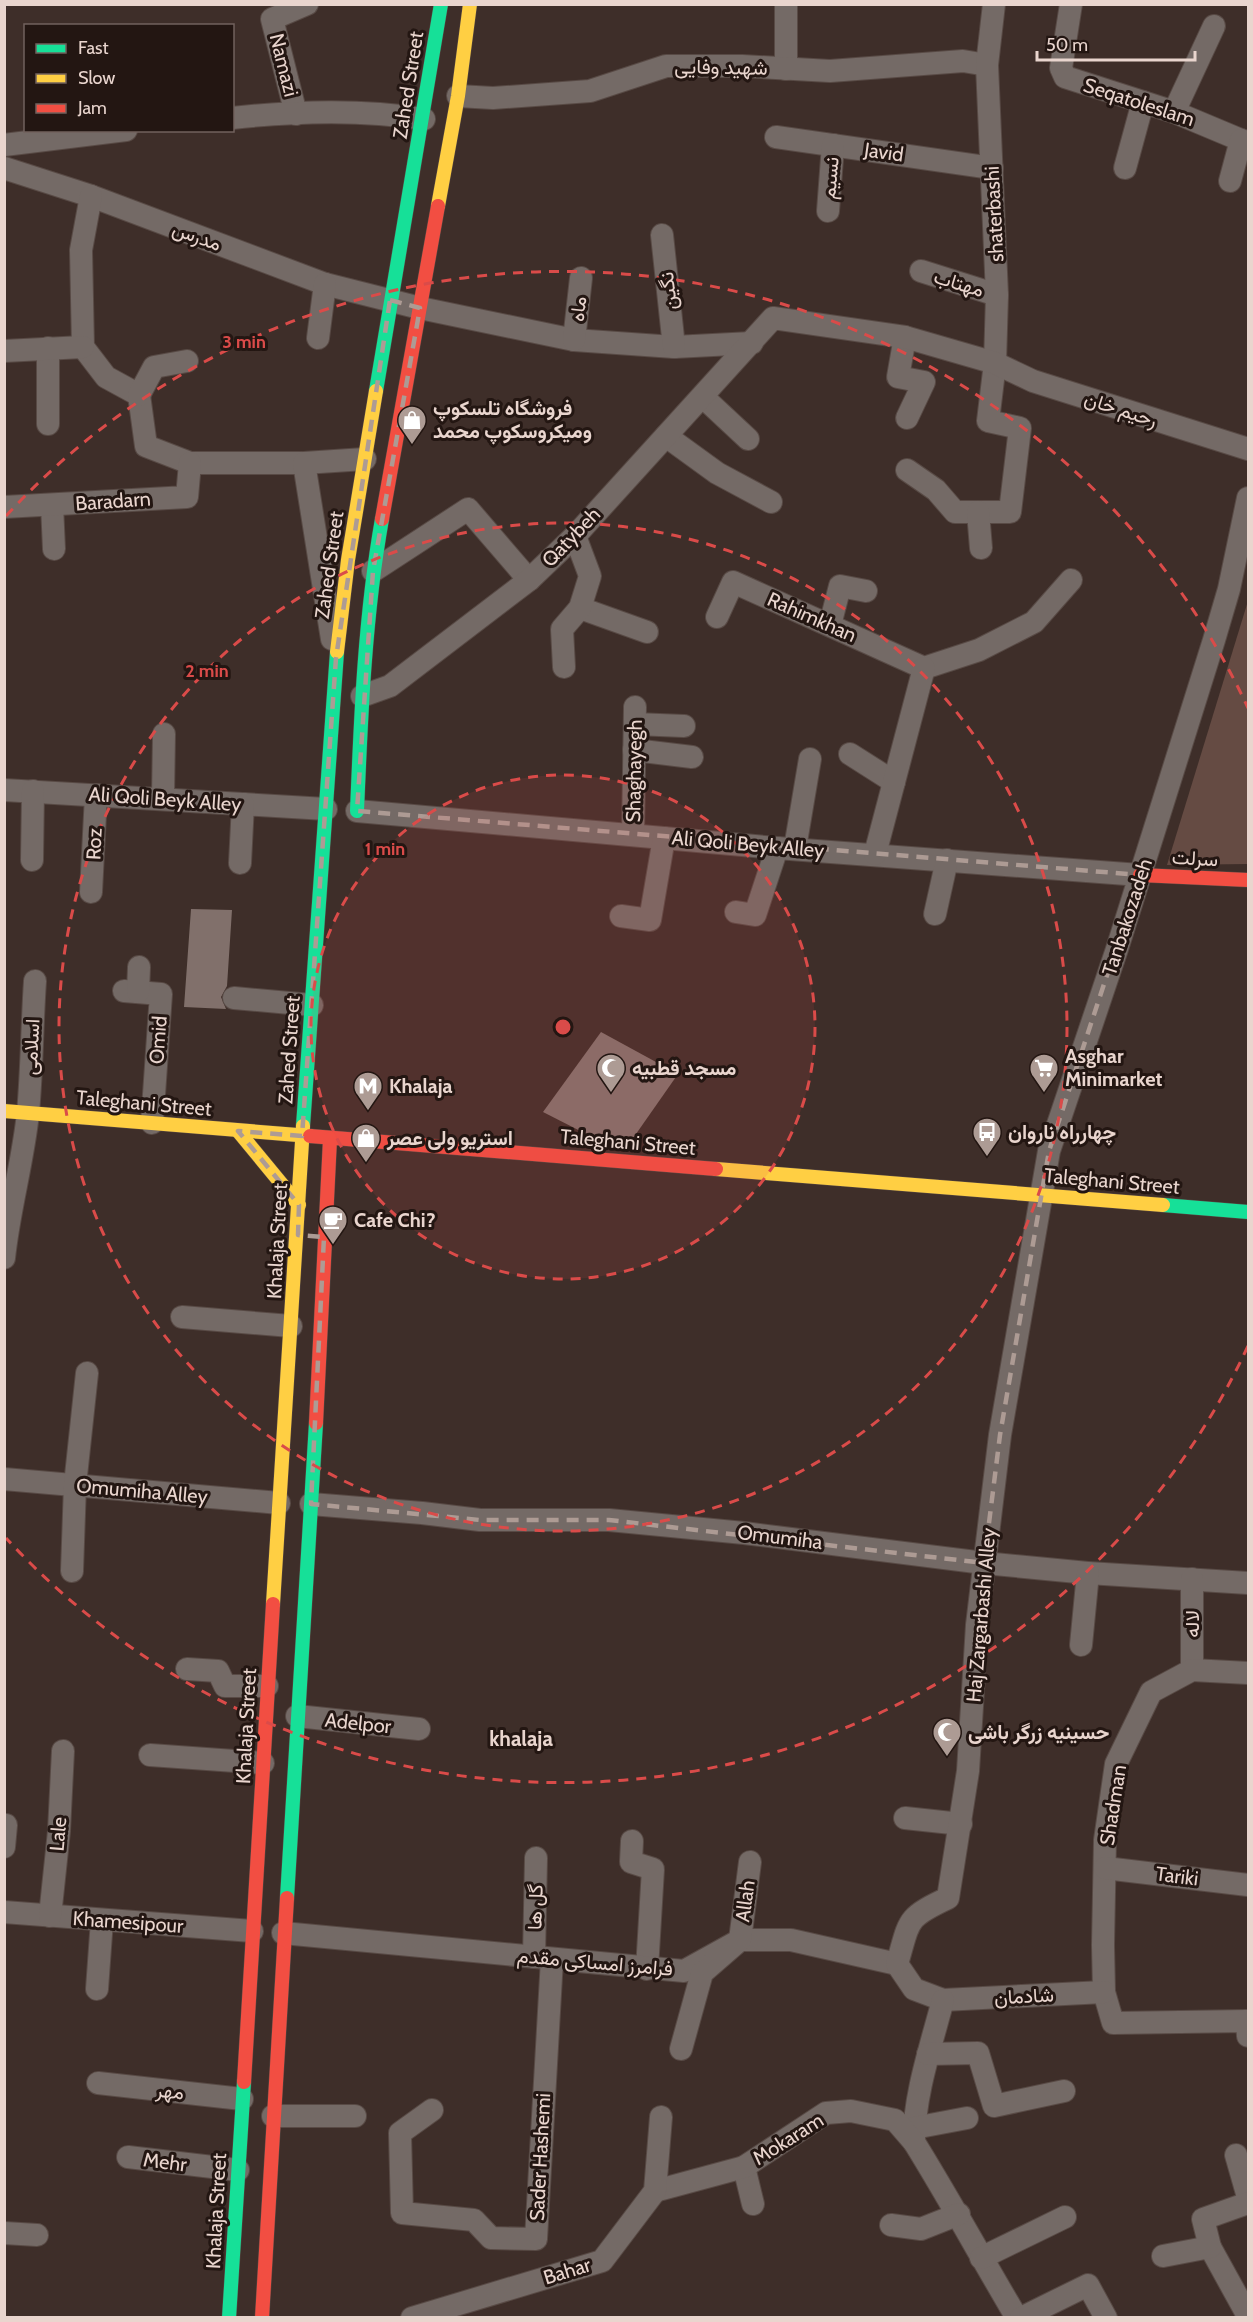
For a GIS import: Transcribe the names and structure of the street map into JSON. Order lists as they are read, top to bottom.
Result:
{
  "streets": {
    "main road": [
      "Zahed Street",
      "سرلت",
      "Taleghani Street",
      "Khalaja Street"
    ],
    "street": [
      "Namazi",
      "شهید وفایی",
      "Seqatoleslam",
      "Javid",
      "نسیم",
      "shaterbashi",
      "مدرس",
      "مهتاب",
      "نگین",
      "ماه",
      "رحیم خان",
      "Baradarn",
      "Qatybeh",
      "Rahimkhan",
      "Shaghayegh",
      "Ali Qoli Beyk Alley",
      "Roz",
      "Tanbakozadeh",
      "Omid",
      "اسلامی",
      "Omumiha Alley",
      "Omumiha",
      "Haj Zargarbashi Alley",
      "لاله",
      "Adelpor",
      "Shadman",
      "Lale",
      "Tariki",
      "Allah",
      "گل ها",
      "Khamesipour",
      "فرامرز امساکی مقدم",
      "شادمان",
      "مهر",
      "Mokaram",
      "Sader Hashemi",
      "Mehr",
      "Bahar"
    ]
  },
  "crossings": [
    ["شهید وفایی", "shaterbashi"],
    ["Zahed Street", "مدرس"],
    ["Zahed Street", "Ali Qoli Beyk Alley"],
    ["Zahed Street", "Taleghani Street"],
    ["Zahed Street", "Khalaja Street"],
    ["Javid", "نسیم"],
    ["Javid", "shaterbashi"],
    ["shaterbashi", "مهتاب"],
    ["shaterbashi", "رحیم خان"],
    ["shaterbashi", "Qatybeh"],
    ["رحیم خان", "Qatybeh"],
    ["Shaghayegh", "Ali Qoli Beyk Alley"],
    ["Ali Qoli Beyk Alley", "Roz"],
    ["Ali Qoli Beyk Alley", "سرلت"],
    ["Ali Qoli Beyk Alley", "Tanbakozadeh"],
    ["سرلت", "Tanbakozadeh"],
    ["Tanbakozadeh", "Taleghani Street"],
    ["Tanbakozadeh", "Haj Zargarbashi Alley"],
    ["Omid", "Taleghani Street"],
    ["اسلامی", "Taleghani Street"],
    ["Taleghani Street", "Khalaja Street"],
    ["Taleghani Street", "Haj Zargarbashi Alley"],
    ["Khalaja Street", "Omumiha Alley"],
    ["Khalaja Street", "Omumiha"],
    ["Khalaja Street", "Adelpor"],
    ["Khalaja Street", "Khamesipour"],
    ["Khalaja Street", "فرامرز امساکی مقدم"],
    ["Khalaja Street", "مهر"],
    ["Khalaja Street", "Mehr"],
    ["Omumiha", "Haj Zargarbashi Alley"],
    ["Omumiha", "لاله"],
    ["Haj Zargarbashi Alley", "فرامرز امساکی مقدم"],
    ["لاله", "Shadman"],
    ["Shadman", "Tariki"],
    ["Shadman", "شادمان"],
    ["Lale", "Khamesipour"],
    ["Allah", "فرامرز امساکی مقدم"],
    ["گل ها", "فرامرز امساکی مقدم"],
    ["گل ها", "Sader Hashemi"],
    ["فرامرز امساکی مقدم", "Sader Hashemi"],
    ["Mokaram", "Bahar"]
  ],
  "districts": ["khalaja"],
  "places": {
    "shop": ["فروشگاه تلسکوپ ومیکروسکوپ محمد", "استریو ولی عصر"],
    "mosque": ["مسجد قطبیه", "حسینیه زرگر باشی"],
    "supermarket": ["Asghar Minimarket"],
    "metro station": ["Khalaja"],
    "bus stop": ["چهارراه ناروان"],
    "cafe": ["Cafe Chi?"]
  },
  "legend": ["Fast", "Slow", "Jam"],
  "scale_bar": "50 m",
  "rings": ["3 min", "2 min", "1 min"]
}
